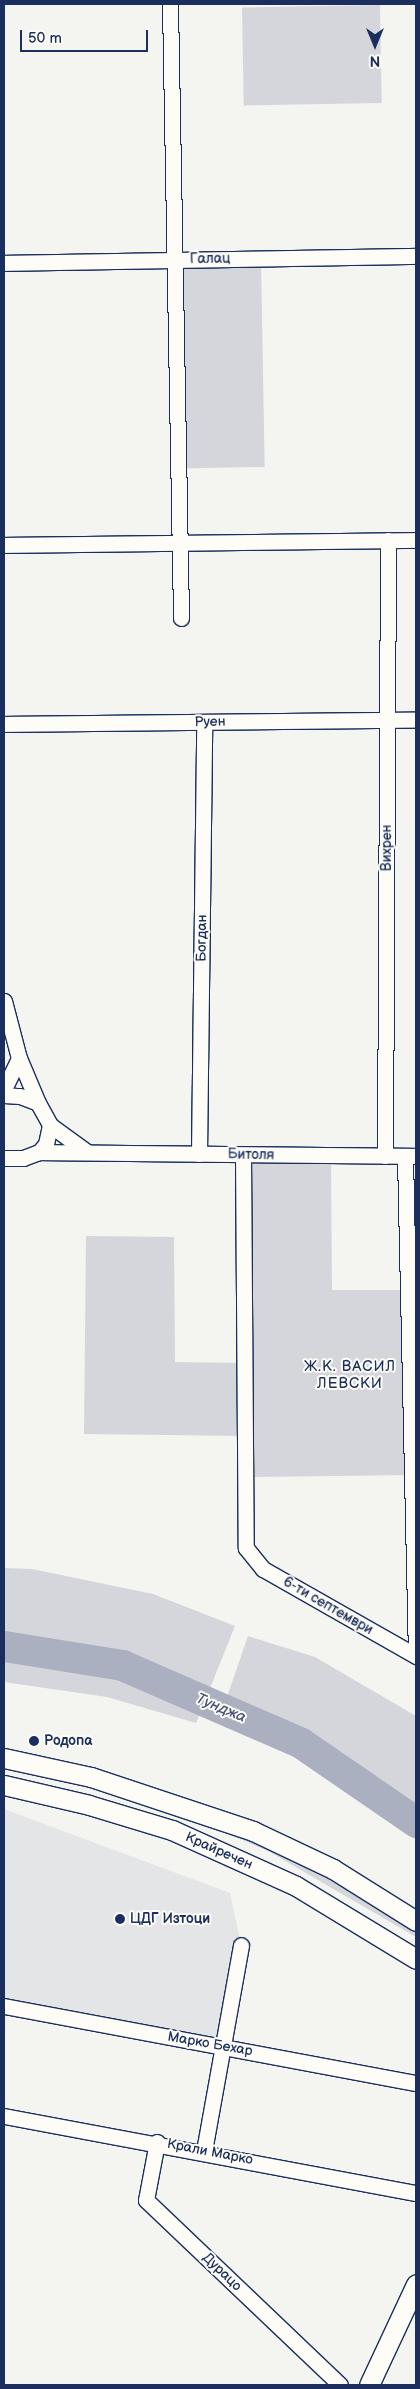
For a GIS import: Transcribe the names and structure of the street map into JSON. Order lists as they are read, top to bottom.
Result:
{
  "streets": {
    "street": [
      "Галац",
      "Руен",
      "Вихрен",
      "Богдан",
      "Битоля",
      "6-ти септември",
      "Крайречен",
      "Марко Бехар",
      "Крали Марко",
      "Дурацо"
    ]
  },
  "crossings": [
    ["Руен", "Вихрен"],
    ["Руен", "Богдан"],
    ["Вихрен", "Битоля"],
    ["Богдан", "Битоля"],
    ["Битоля", "6-ти септември"],
    ["Крали Марко", "Дурацо"]
  ],
  "districts": ["Ж.К. ВАСИЛ ЛЕВСКИ"],
  "water": ["Тунджа"],
  "places": ["Родопа", "ЦДГ Изтоци"],
  "scale_bar": "50 m",
  "north": "bottom"
}
